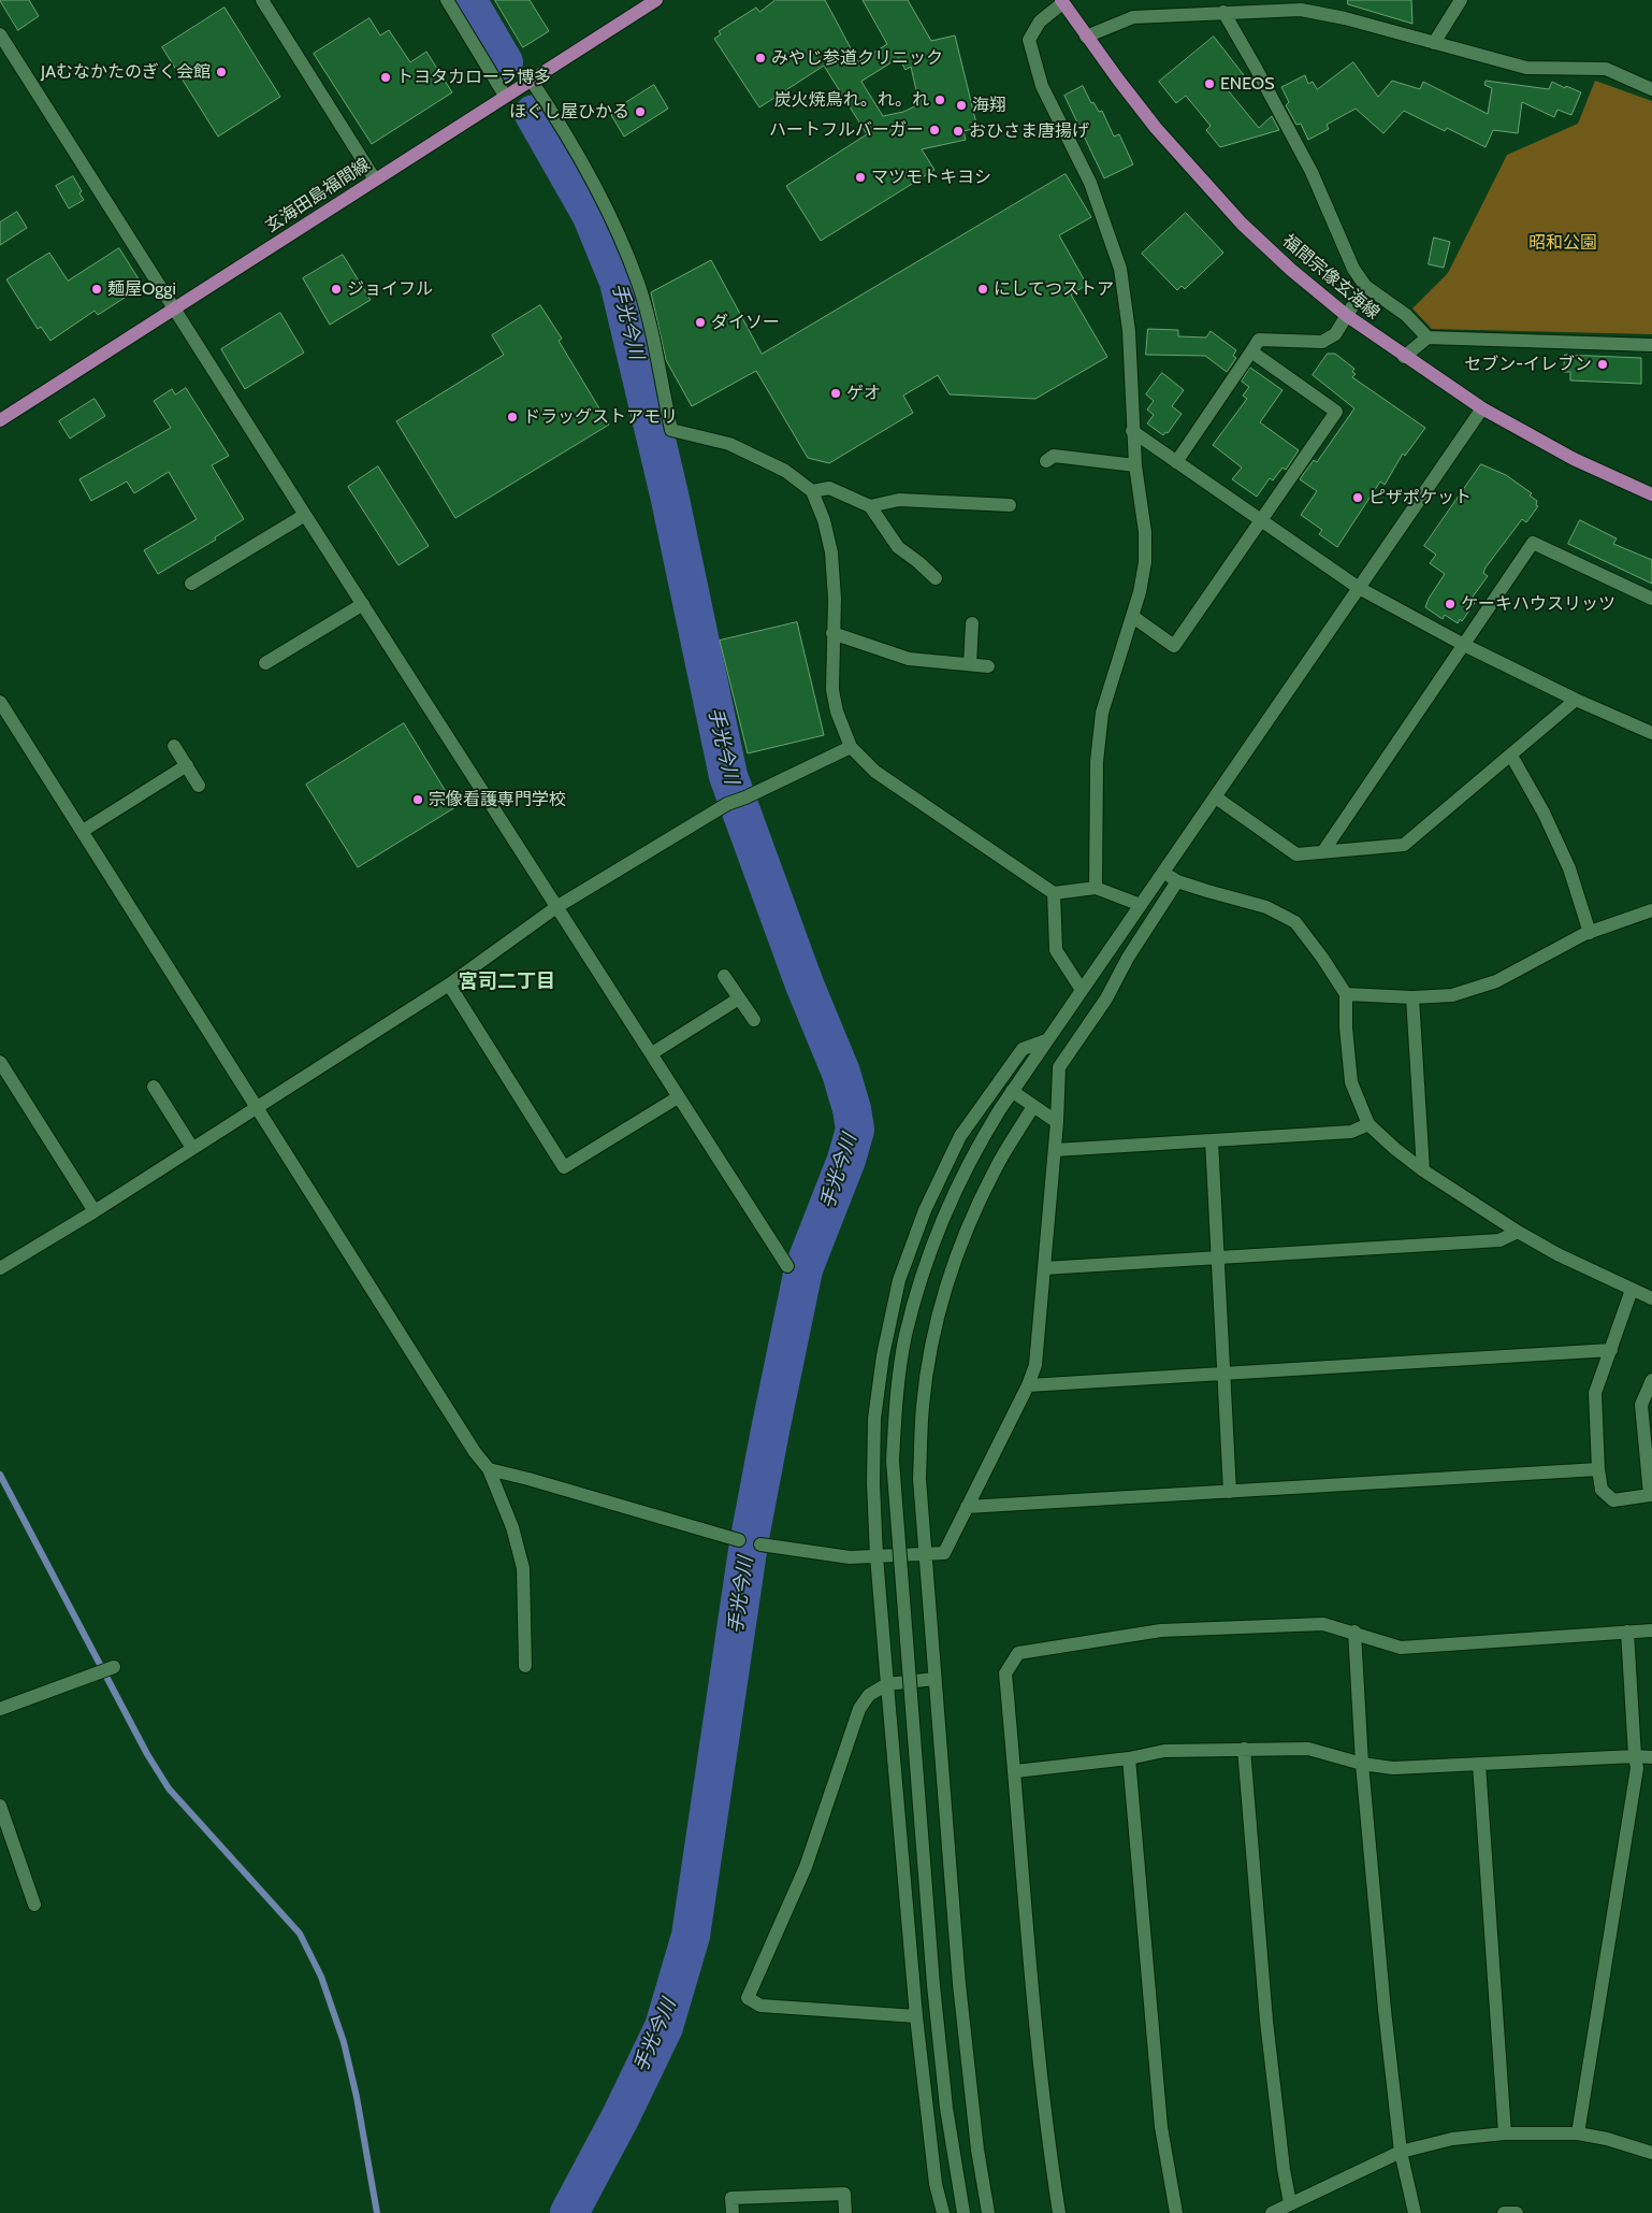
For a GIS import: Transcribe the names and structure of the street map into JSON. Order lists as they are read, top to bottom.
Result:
{
  "streets": {
    "main road": ["玄海田島福間線", "福間宗像玄海線"]
  },
  "districts": ["宮司二丁目"],
  "water": ["手光今川"],
  "parks": ["昭和公園"],
  "places": [
    "みやじ参道クリニック",
    "JAむなかたのぎく会館",
    "トヨタカローラ博多",
    "ENEOS",
    "炭火焼鳥れ。れ。れ",
    "海翔",
    "ほぐし屋ひかる",
    "ハートフルバーガー",
    "おひさま唐揚げ",
    "マツモトキヨシ",
    "麺屋Oggi",
    "ジョイフル",
    "にしてつストア",
    "ダイソー",
    "セブン-イレブン",
    "ゲオ",
    "ドラッグストアモリ",
    "ピザポケット",
    "ケーキハウスリッツ",
    "宗像看護専門学校"
  ]
}
